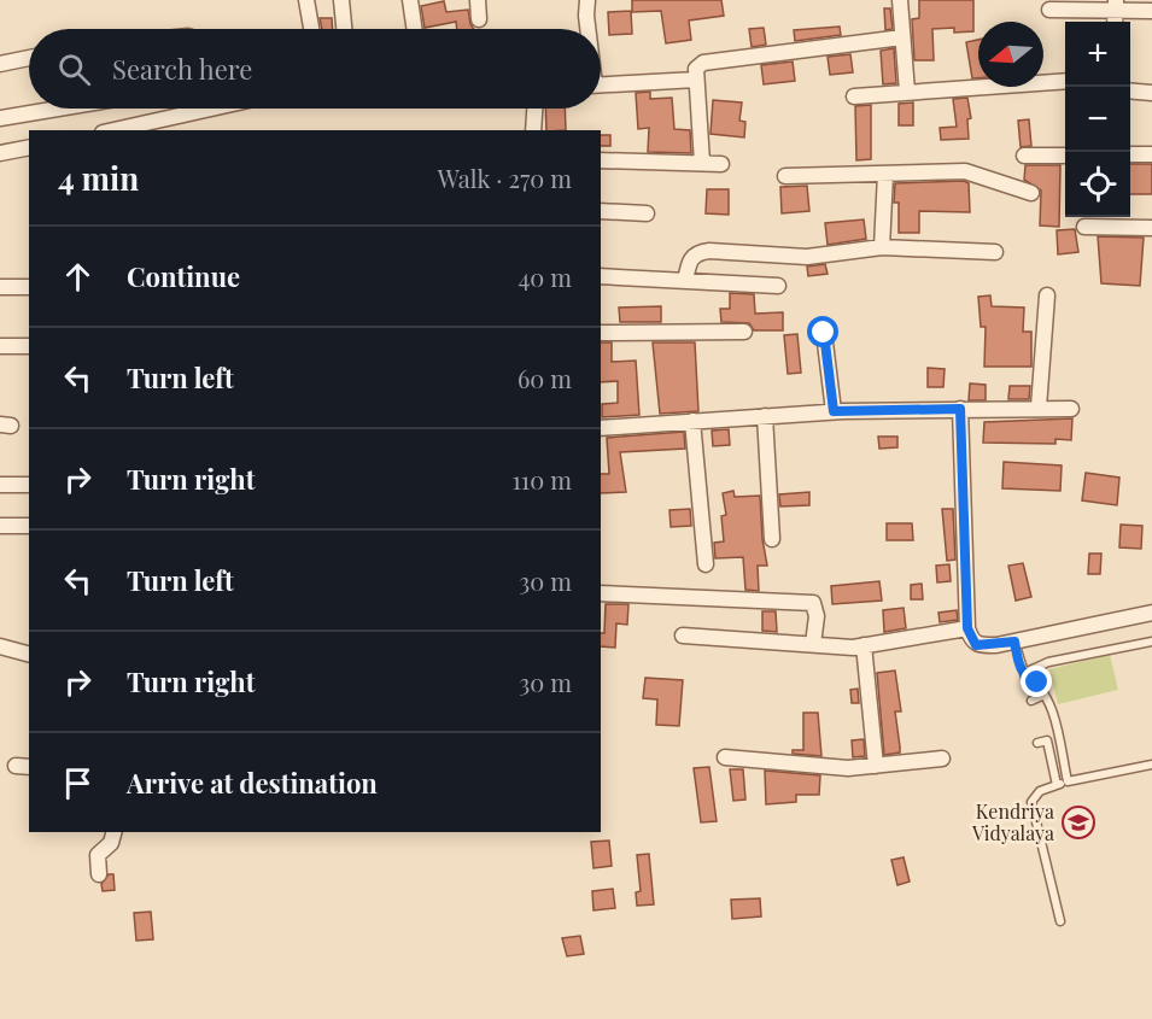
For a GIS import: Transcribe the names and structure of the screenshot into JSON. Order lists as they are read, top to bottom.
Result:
{
  "places": {
    "school or university": ["Kendriya Vidyalaya"]
  },
  "north": "left",
  "page": {
    "map_buttons": ["+", "−"],
    "search": "Search here",
    "heading": ["4 min", "Walk · 270 m"],
    "list": [
      ["Continue", "40 m"],
      ["Turn left", "60 m"],
      ["Turn right", "110 m"],
      ["Turn left", "30 m"],
      ["Turn right", "30 m"],
      "Arrive at destination"
    ]
  }
}
